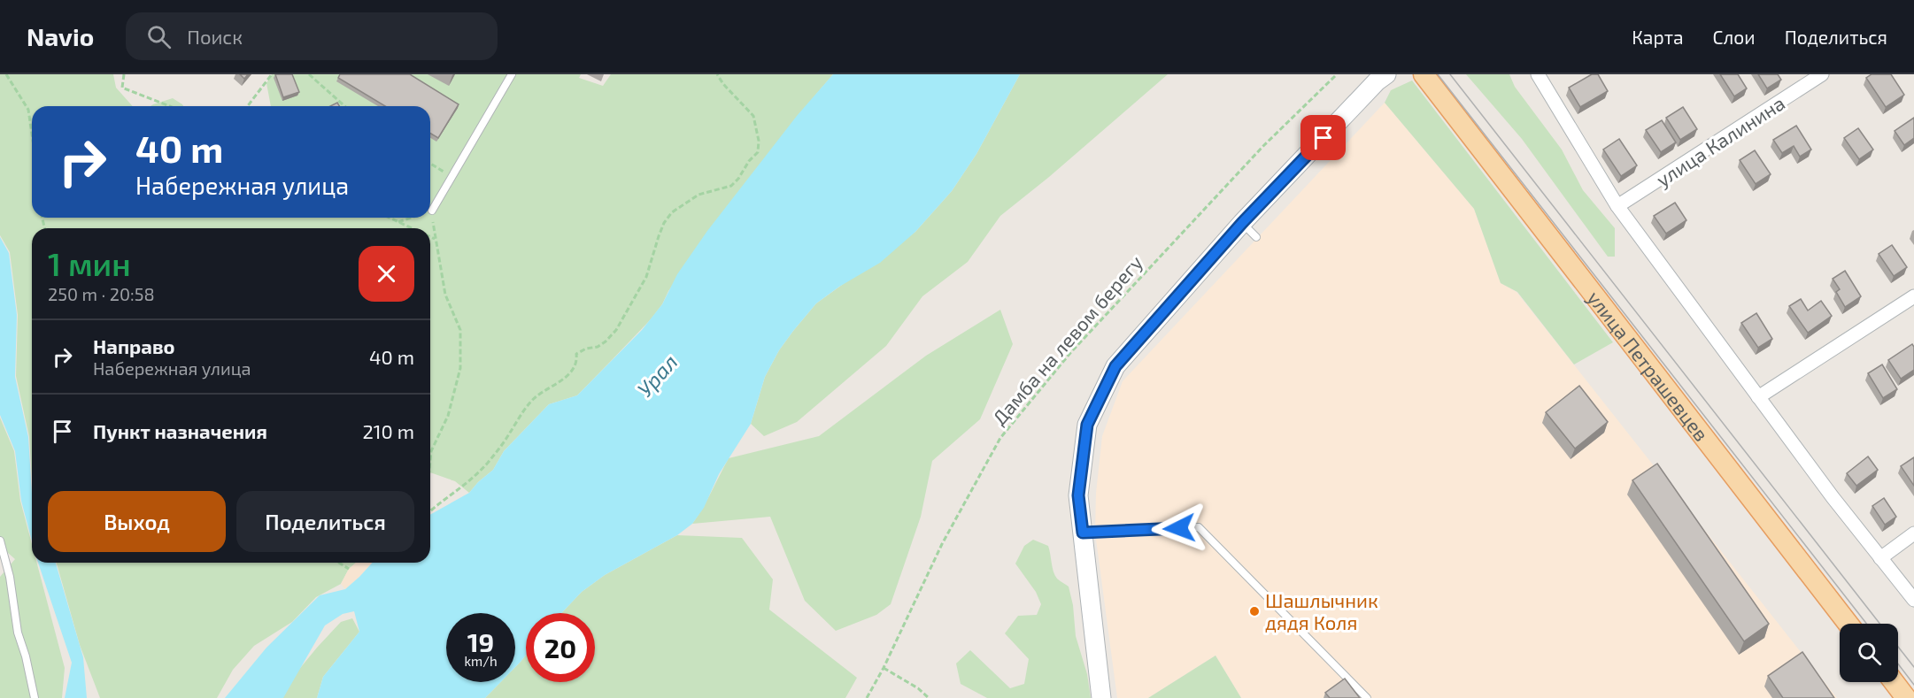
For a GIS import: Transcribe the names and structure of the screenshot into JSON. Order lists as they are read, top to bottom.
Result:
{
  "streets": {
    "main road": ["улица Петрашевцев"],
    "street": ["улица Калинина"],
    "path": ["Дамба на левом берегу"]
  },
  "water": ["Урал"],
  "places": ["Шашлычник дядя Коля"],
  "page": {
    "header": "Navio",
    "search": "Поиск",
    "nav": ["Карта", "Слои", "Поделиться"],
    "turn": ["40 m", "Набережная улица"],
    "heading": ["1 мин", "250 m · 20:58"],
    "list": [
      {
        "name": "Направо",
        "note": "Набережная улица",
        "value": "40 m"
      },
      {
        "name": "Пункт назначения",
        "value": "210 m"
      }
    ],
    "buttons": ["Выход", "Поделиться"],
    "speed": "19 km/h",
    "limit": "20"
  }
}
